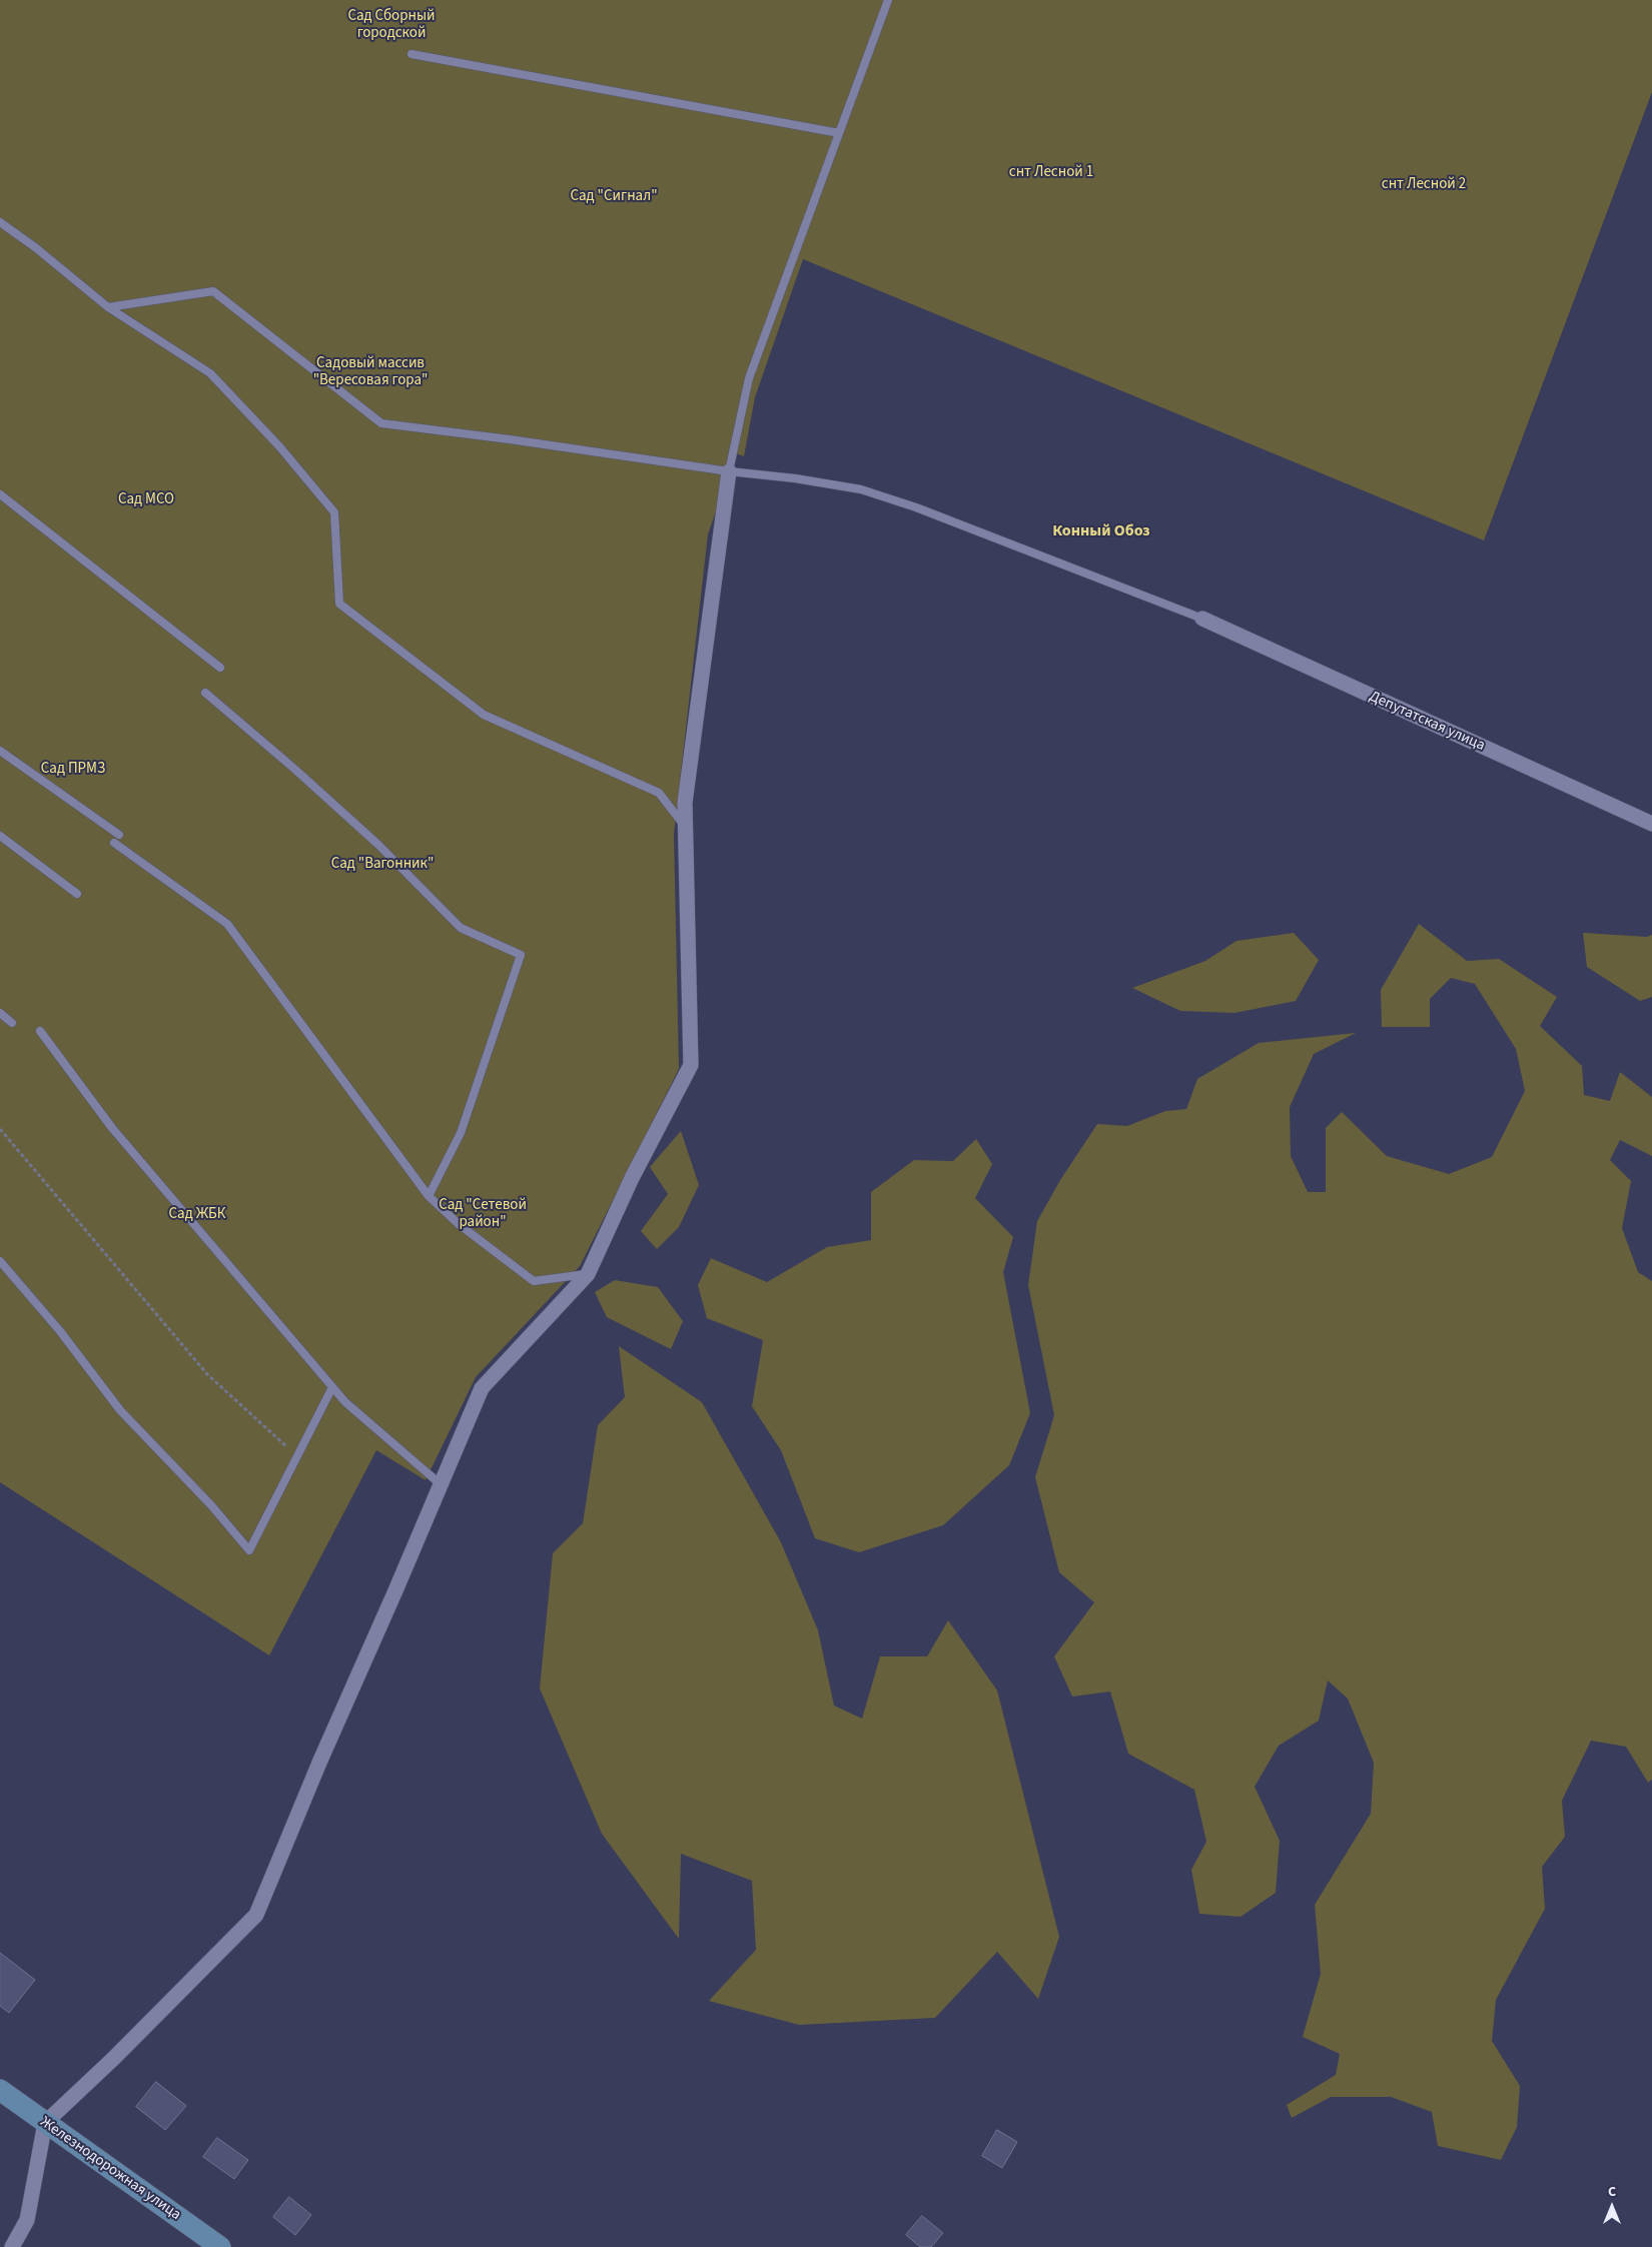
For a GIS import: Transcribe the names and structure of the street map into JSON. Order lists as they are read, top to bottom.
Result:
{
  "streets": {
    "street": ["Депутатская улица", "Железнодорожная улица"]
  },
  "districts": ["Конный Обоз"],
  "parks": [
    "Сад Сборный городской",
    "снт Лесной 1",
    "снт Лесной 2",
    "Сад \"Сигнал\"",
    "Садовый массив \"Вересовая гора\"",
    "Сад МСО",
    "Сад ПРМЗ",
    "Сад \"Вагонник\"",
    "Сад \"Сетевой район\"",
    "Сад ЖБК"
  ],
  "north": "top"
}
